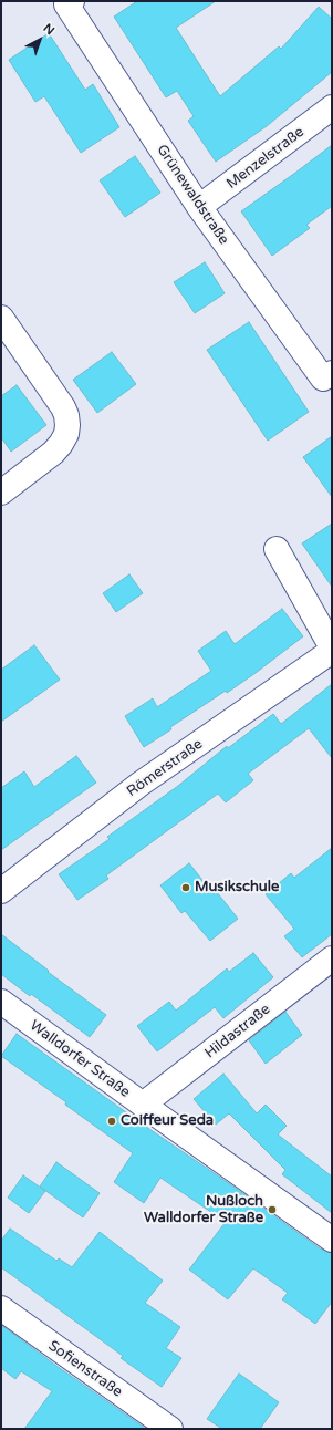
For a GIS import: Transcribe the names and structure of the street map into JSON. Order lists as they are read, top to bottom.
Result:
{
  "streets": {
    "street": [
      "Menzelstraße",
      "Grünewaldstraße",
      "Römerstraße",
      "Hildastraße",
      "Walldorfer Straße",
      "Sofienstraße"
    ]
  },
  "crossings": [
    ["Menzelstraße", "Grünewaldstraße"],
    ["Hildastraße", "Walldorfer Straße"]
  ],
  "places": ["Musikschule", "Coiffeur Seda", "Nußloch Walldorfer Straße"],
  "north": "top right"
}
